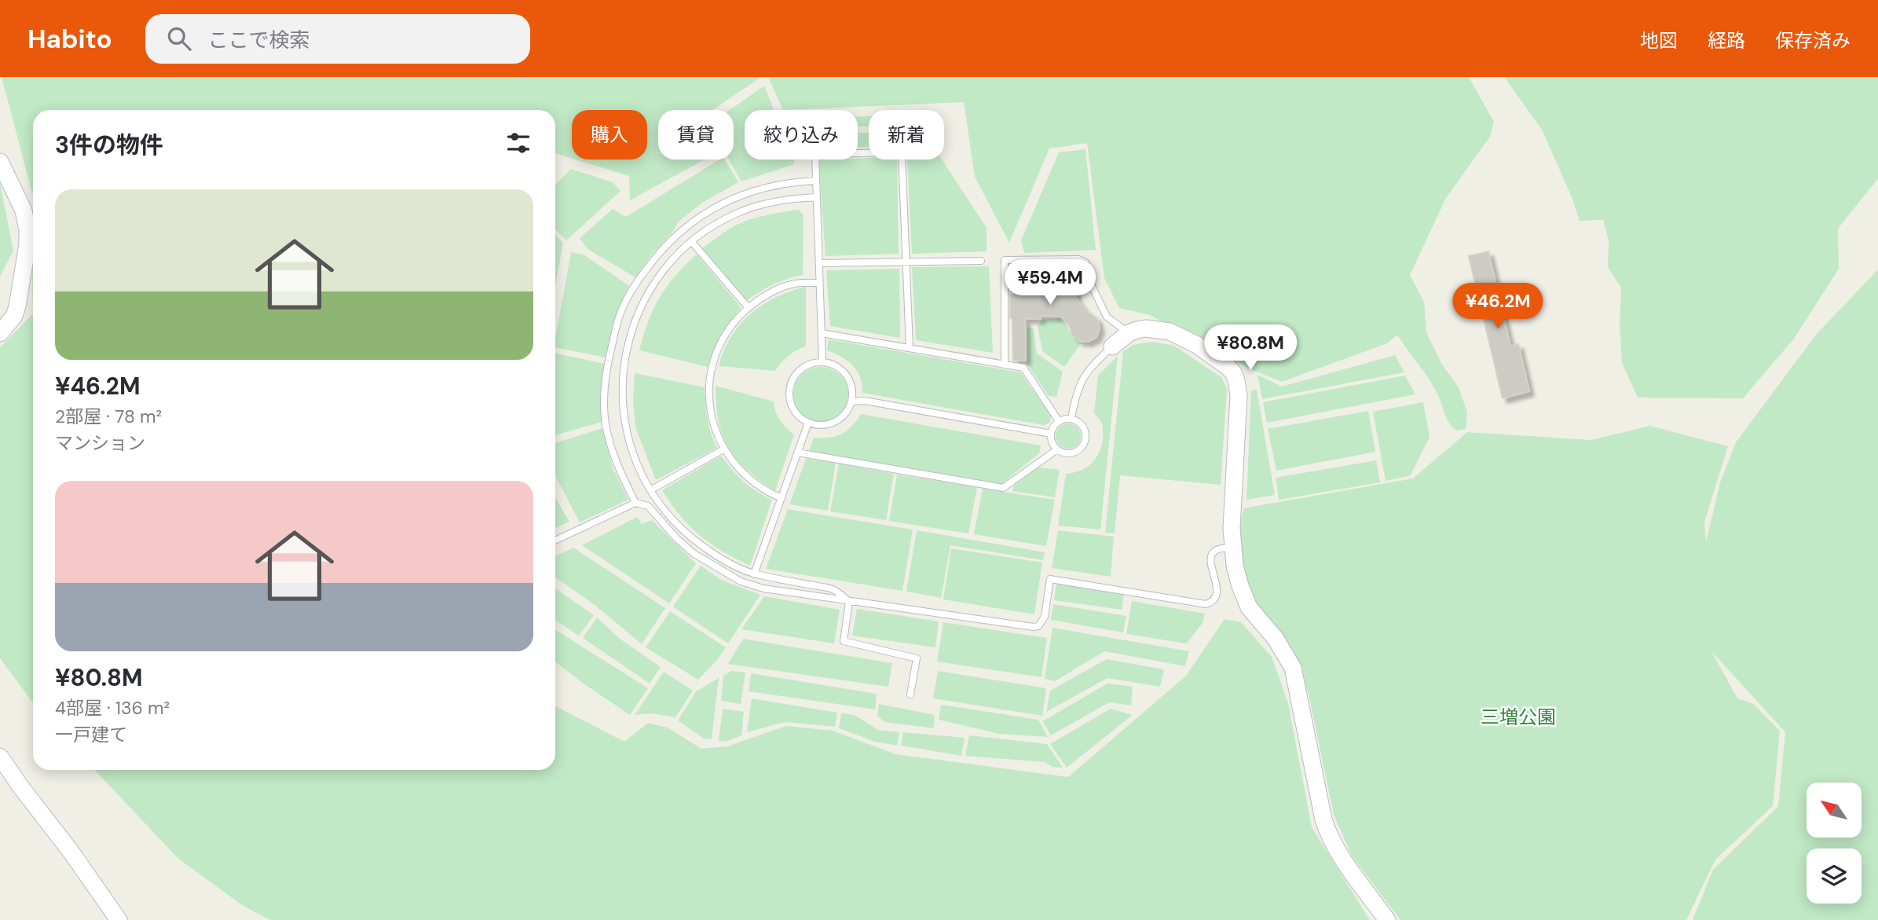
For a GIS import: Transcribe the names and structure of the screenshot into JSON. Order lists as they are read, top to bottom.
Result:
{
  "parks": ["三増公園"],
  "north": "top left",
  "page": {
    "header": "Habito",
    "search": "ここで検索",
    "nav": ["地図", "経路", "保存済み"],
    "chip": [
      "購入",
      "賃貸",
      "絞り込み",
      "新着"
    ],
    "heading": "3件の物件",
    "list": [
      {
        "name": "¥46.2M",
        "note": "2部屋 · 78 m² · マンション"
      },
      {
        "name": "¥80.8M",
        "note": "4部屋 · 136 m² · 一戸建て"
      }
    ],
    "price": ["¥59.4M", "¥46.2M", "¥80.8M"]
  }
}
